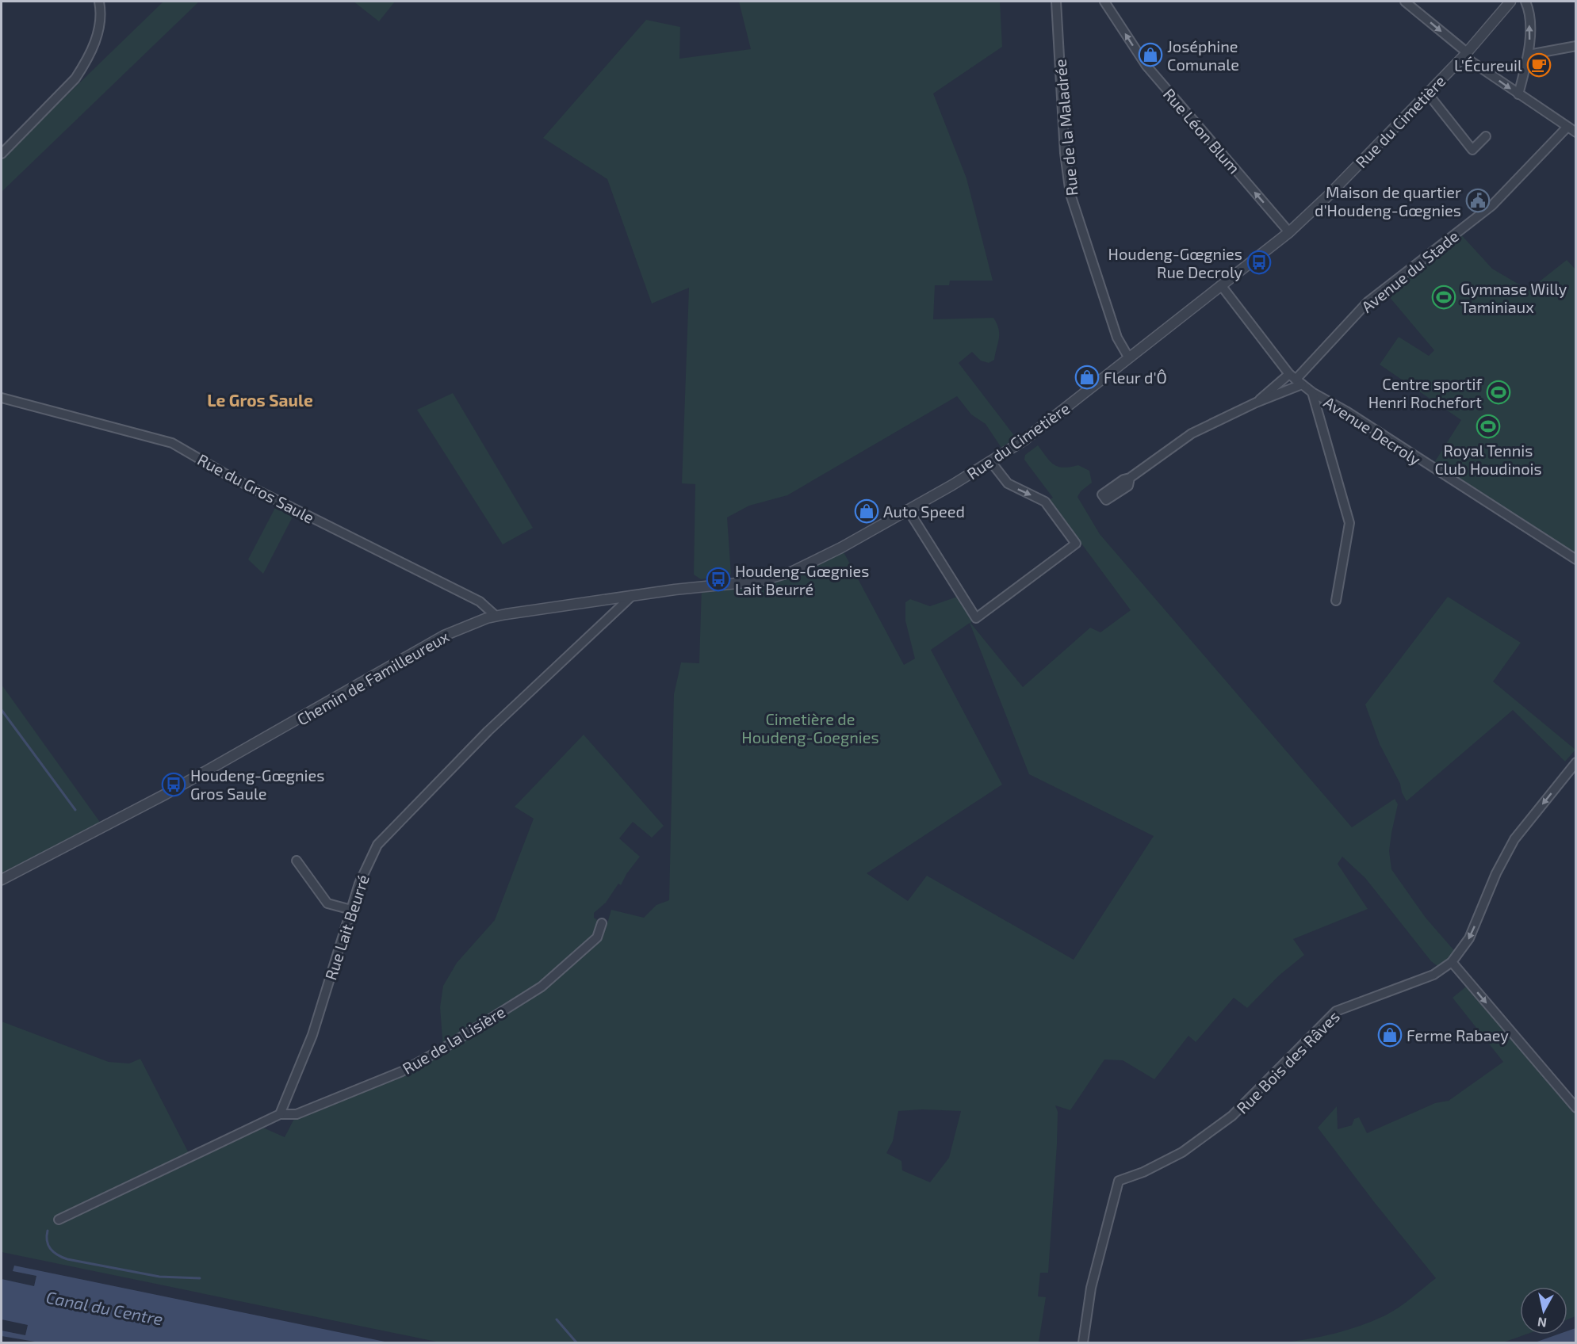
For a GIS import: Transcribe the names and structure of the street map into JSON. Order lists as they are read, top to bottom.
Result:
{
  "streets": {
    "street": [
      "Rue du Cimetière",
      "Rue de la Maladrée",
      "Rue Léon Blum",
      "Avenue du Stade",
      "Avenue Decroly",
      "Rue du Gros Saule",
      "Chemin de Familleureux",
      "Rue Lait Beurré",
      "Rue de la Lisière",
      "Rue Bois des Râves"
    ]
  },
  "crossings": [
    ["Rue du Cimetière", "Rue de la Maladrée"],
    ["Rue du Cimetière", "Rue Léon Blum"],
    ["Rue du Cimetière", "Avenue Decroly"],
    ["Rue du Cimetière", "Chemin de Familleureux"],
    ["Rue du Cimetière", "Rue Lait Beurré"],
    ["Avenue du Stade", "Avenue Decroly"],
    ["Rue du Gros Saule", "Chemin de Familleureux"],
    ["Rue Lait Beurré", "Rue de la Lisière"]
  ],
  "one_way": ["Rue Léon Blum"],
  "districts": ["Le Gros Saule"],
  "water": ["Canal du Centre"],
  "parks": ["Cimetière de Houdeng-Goegnies"],
  "places": {
    "shop": [
      "Joséphine Comunale",
      "Fleur d'Ô",
      "Auto Speed",
      "Ferme Rabaey"
    ],
    "cafe": ["L'Écureuil"],
    "public building": ["Maison de quartier d'Houdeng-Gœgnies"],
    "bus stop": ["Houdeng-Gœgnies Rue Decroly", "Houdeng-Gœgnies Lait Beurré", "Houdeng-Gœgnies Gros Saule"],
    "sports": ["Gymnase Willy Taminiaux", "Centre sportif Henri Rochefort", "Royal Tennis Club Houdinois"]
  },
  "north": "bottom"
}
